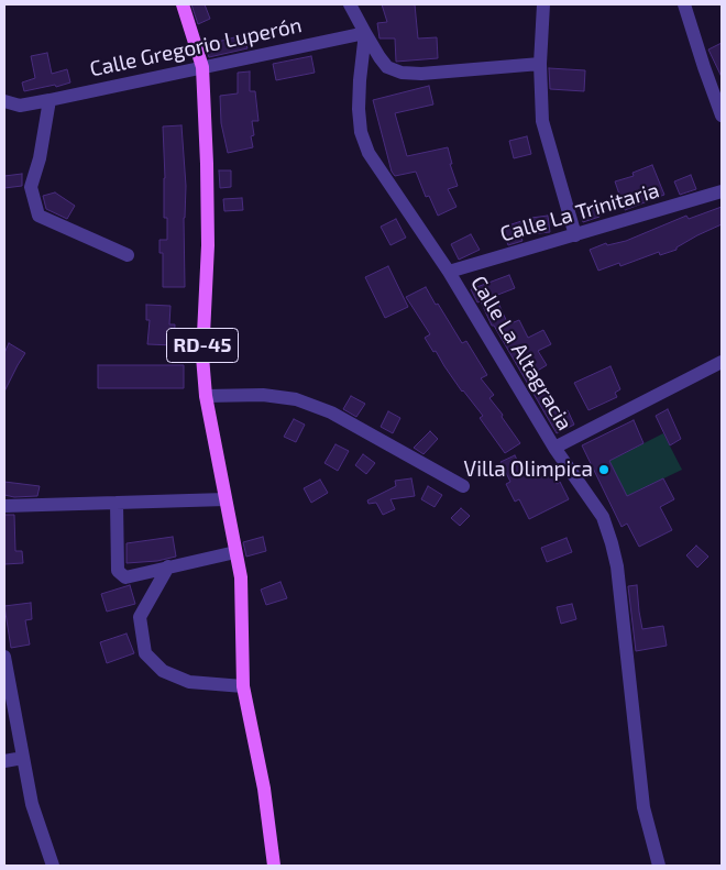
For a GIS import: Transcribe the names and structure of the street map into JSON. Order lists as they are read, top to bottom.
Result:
{
  "streets": {
    "main road": ["RD-45"],
    "street": ["Calle Gregorio Luperón", "Calle La Trinitaria", "Calle La Altagracia"]
  },
  "crossings": [
    ["Calle Gregorio Luperón", "RD-45"],
    ["Calle Gregorio Luperón", "Calle La Altagracia"],
    ["Calle La Trinitaria", "Calle La Altagracia"]
  ],
  "places": ["Villa Olimpica"]
}
